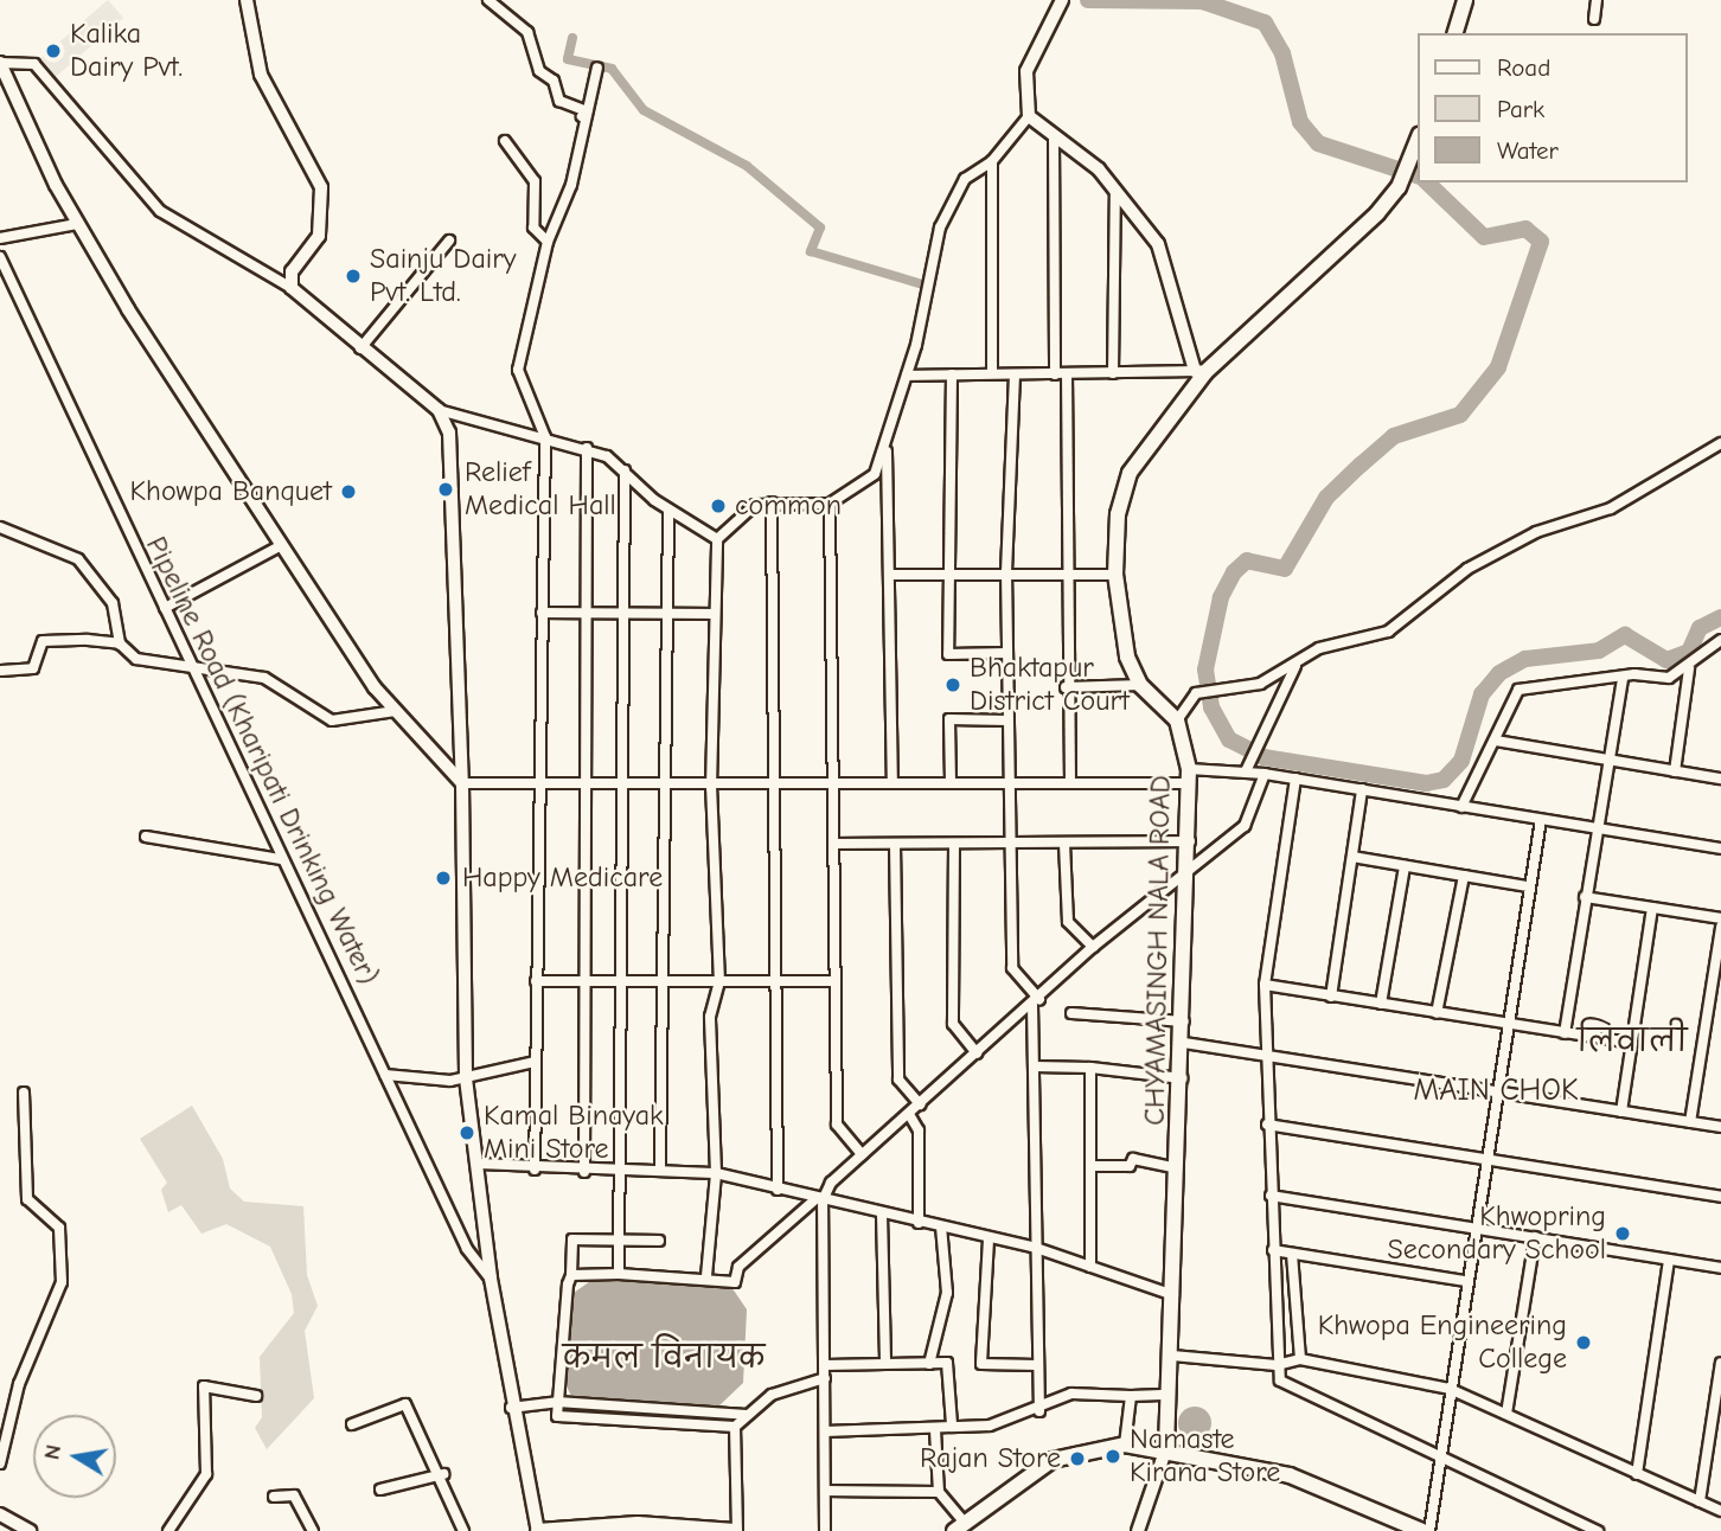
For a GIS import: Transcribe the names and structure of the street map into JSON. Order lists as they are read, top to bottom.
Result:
{
  "streets": {
    "main road": ["CHYAMASINGH NALA ROAD"],
    "street": ["Pipeline Road (Kharipati Drinking Water)"]
  },
  "districts": ["लिवाली", "MAIN CHOK", "कमल विनायक"],
  "places": [
    "Kalika Dairy Pvt.",
    "Sainju Dairy Pvt. Ltd.",
    "Relief Medical Hall",
    "Khowpa Banquet",
    "common",
    "Bhaktapur District Court",
    "Happy Medicare",
    "Kamal Binayak Mini Store",
    "Khwopring Secondary School",
    "Khwopa Engineering College",
    "Namaste Kirana Store",
    "Rajan Store"
  ],
  "legend": ["Road", "Park", "Water"],
  "north": "left"
}
